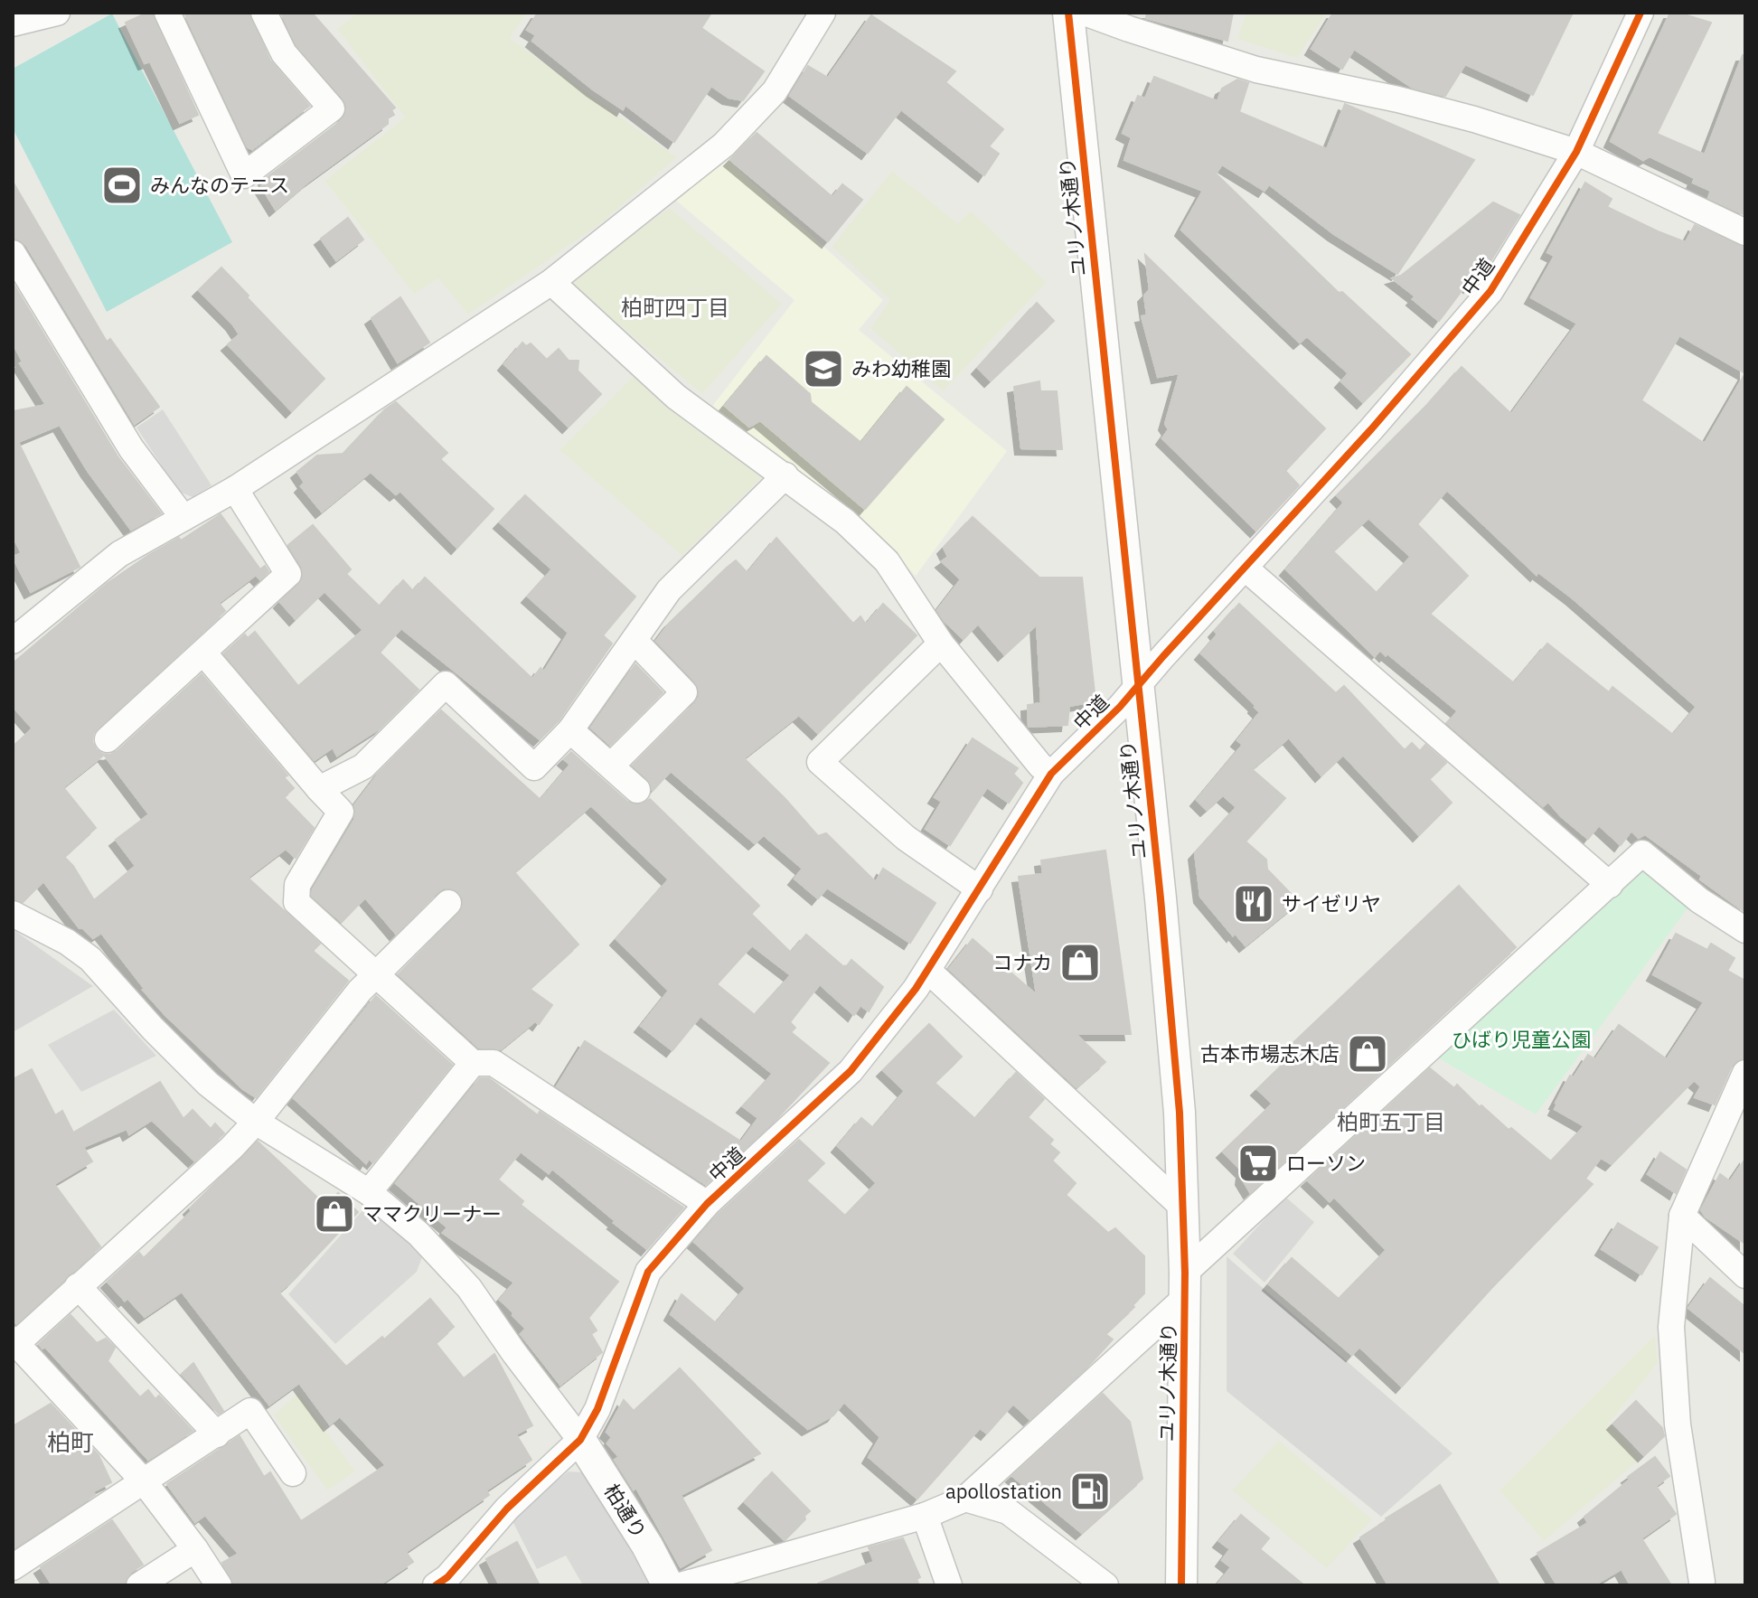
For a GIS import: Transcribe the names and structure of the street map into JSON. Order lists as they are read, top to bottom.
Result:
{
  "streets": {
    "street": ["ユリノ木通り", "中道", "柏通り"]
  },
  "crossings": [
    ["ユリノ木通り", "中道"],
    ["中道", "柏通り"]
  ],
  "districts": ["柏町四丁目", "柏町五丁目", "柏町"],
  "parks": ["ひばり児童公園"],
  "places": {
    "sports": ["みんなのテニス"],
    "school or university": ["みわ幼稚園"],
    "restaurant": ["サイゼリヤ"],
    "shop": ["コナカ", "古本市場志木店", "ママクリーナー"],
    "supermarket": ["ローソン"],
    "fuel station": ["apollostation"]
  }
}
